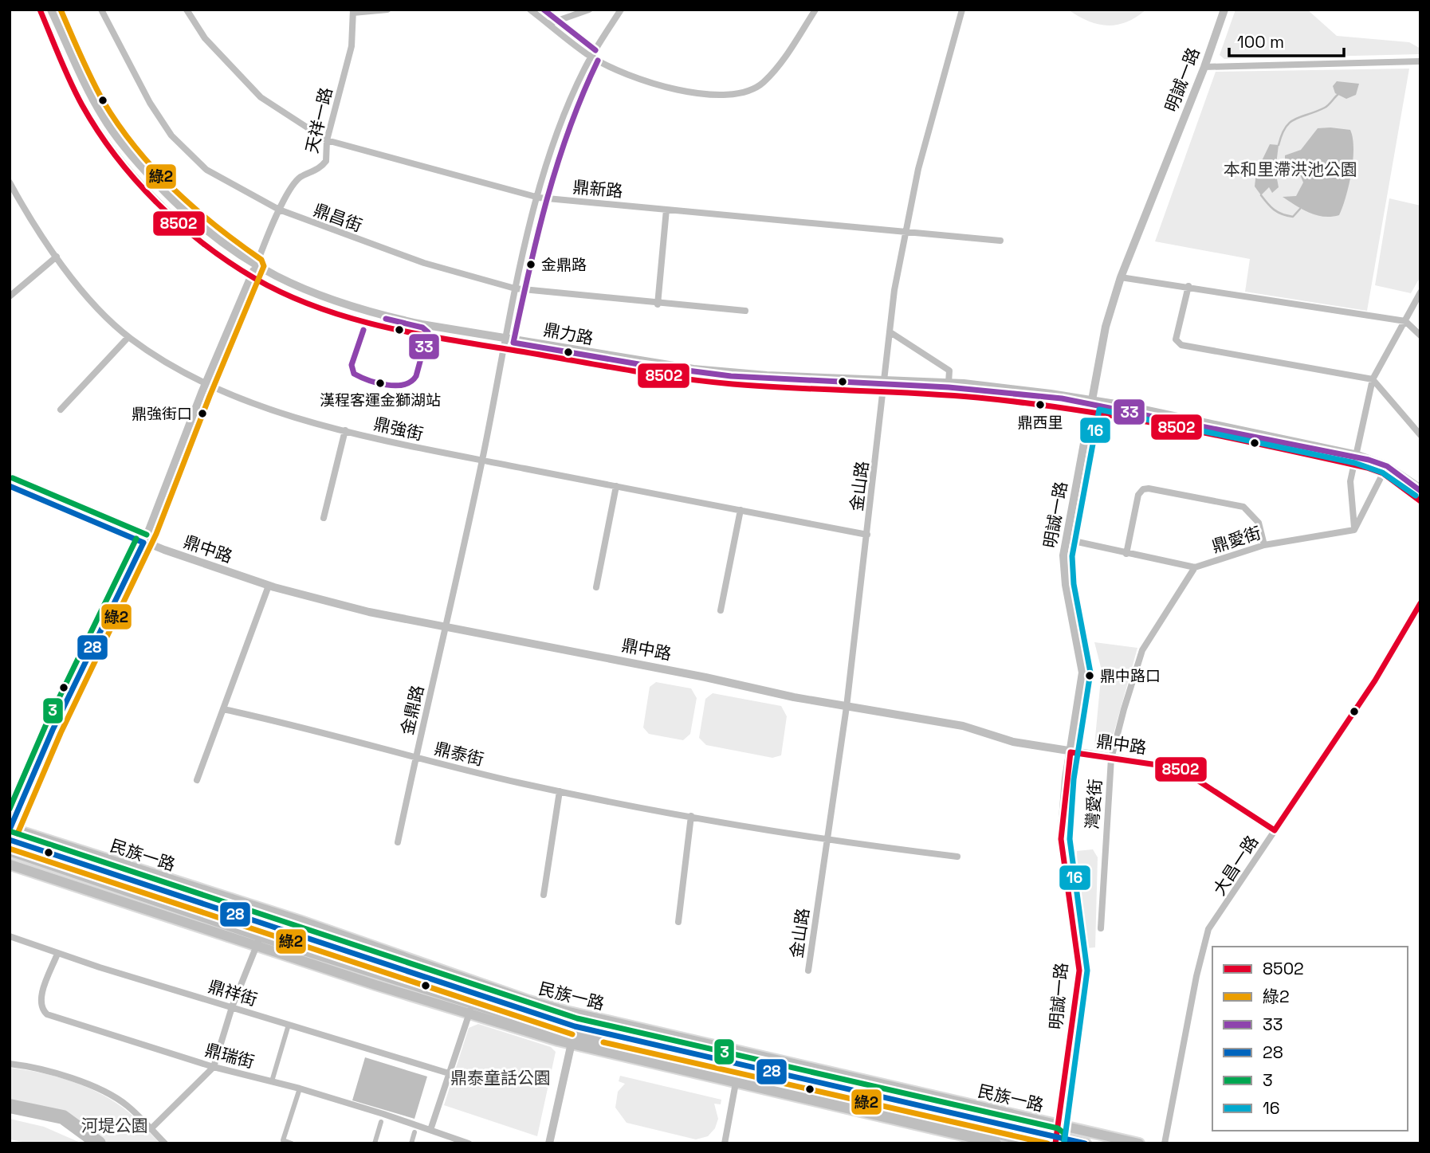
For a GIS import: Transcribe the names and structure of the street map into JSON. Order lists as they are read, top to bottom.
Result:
{
  "streets": {
    "main road": ["民族一路"],
    "street": [
      "明誠一路",
      "天祥一路",
      "鼎新路",
      "鼎昌街",
      "鼎力路",
      "鼎強街",
      "金山路",
      "鼎愛街",
      "鼎中路",
      "金鼎路",
      "鼎泰街",
      "灣愛街",
      "大昌一路",
      "鼎祥街",
      "鼎瑞街"
    ]
  },
  "crossings": [
    ["明誠一路", "鼎力路"],
    ["明誠一路", "鼎愛街"],
    ["明誠一路", "鼎中路"],
    ["明誠一路", "民族一路"],
    ["天祥一路", "鼎新路"],
    ["天祥一路", "鼎昌街"],
    ["天祥一路", "鼎力路"],
    ["天祥一路", "鼎強街"],
    ["天祥一路", "鼎中路"],
    ["天祥一路", "民族一路"],
    ["鼎新路", "金山路"],
    ["鼎新路", "金鼎路"],
    ["鼎昌街", "金鼎路"],
    ["鼎力路", "金山路"],
    ["鼎力路", "金鼎路"],
    ["鼎強街", "金山路"],
    ["鼎強街", "金鼎路"],
    ["金山路", "鼎中路"],
    ["金山路", "鼎泰街"],
    ["鼎愛街", "灣愛街"],
    ["鼎中路", "金鼎路"],
    ["鼎中路", "灣愛街"],
    ["鼎中路", "大昌一路"],
    ["金鼎路", "鼎泰街"],
    ["鼎祥街", "鼎瑞街"]
  ],
  "parks": ["本和里滯洪池公園", "鼎泰童話公園", "河堤公園"],
  "places": [
    "金鼎路",
    "漢程客運金獅湖站",
    "鼎西里",
    "鼎強街口",
    "鼎中路口"
  ],
  "lines": [
    "transit line 8502",
    "transit line 綠2",
    "transit line 33",
    "transit line 16",
    "transit line 3",
    "transit line 28"
  ],
  "legend": [
    "8502",
    "綠2",
    "33",
    "28",
    "3",
    "16"
  ],
  "scale_bar": "100 m"
}
